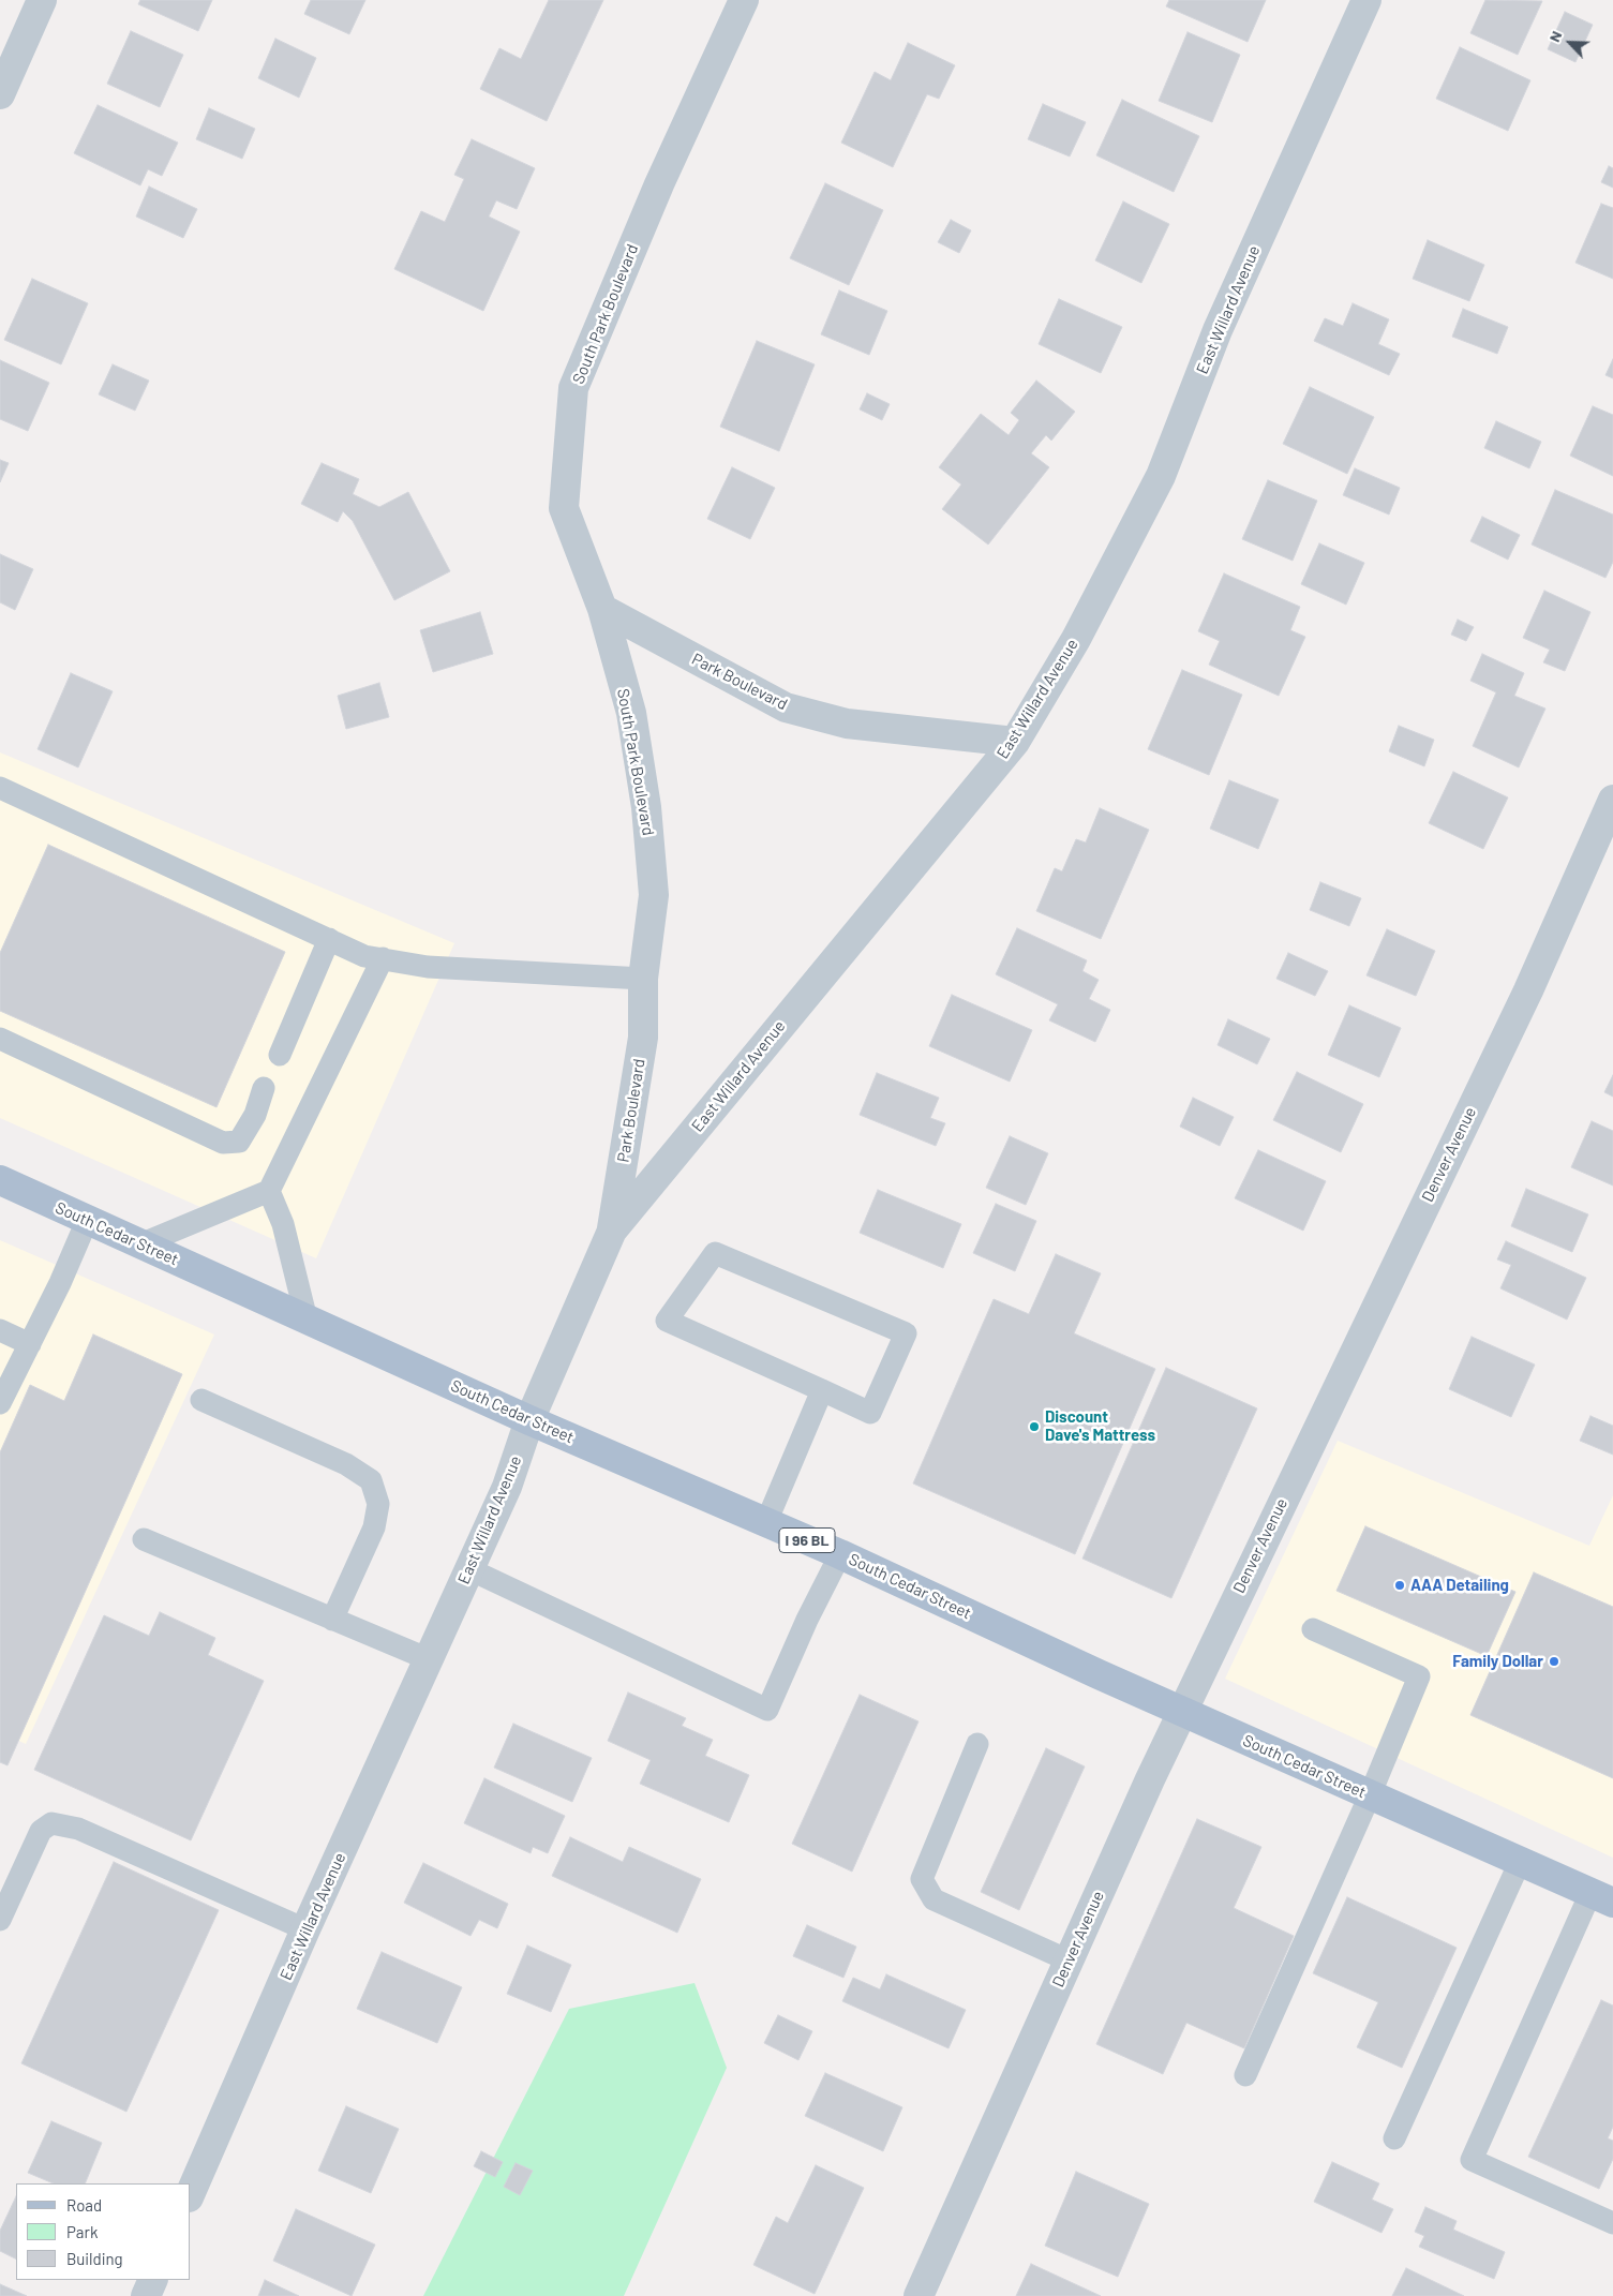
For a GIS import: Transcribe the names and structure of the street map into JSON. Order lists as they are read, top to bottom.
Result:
{
  "streets": {
    "main road": ["South Cedar Street", "I 96 BL"],
    "street": [
      "East Willard Avenue",
      "South Park Boulevard",
      "Park Boulevard",
      "Denver Avenue"
    ]
  },
  "crossings": [
    ["East Willard Avenue", "Park Boulevard"],
    ["East Willard Avenue", "South Cedar Street"],
    ["South Park Boulevard", "Park Boulevard"],
    ["Denver Avenue", "South Cedar Street"]
  ],
  "places": ["Discount Dave's Mattress", "AAA Detailing", "Family Dollar"],
  "legend": ["Road", "Park", "Building"],
  "north": "top left"
}
